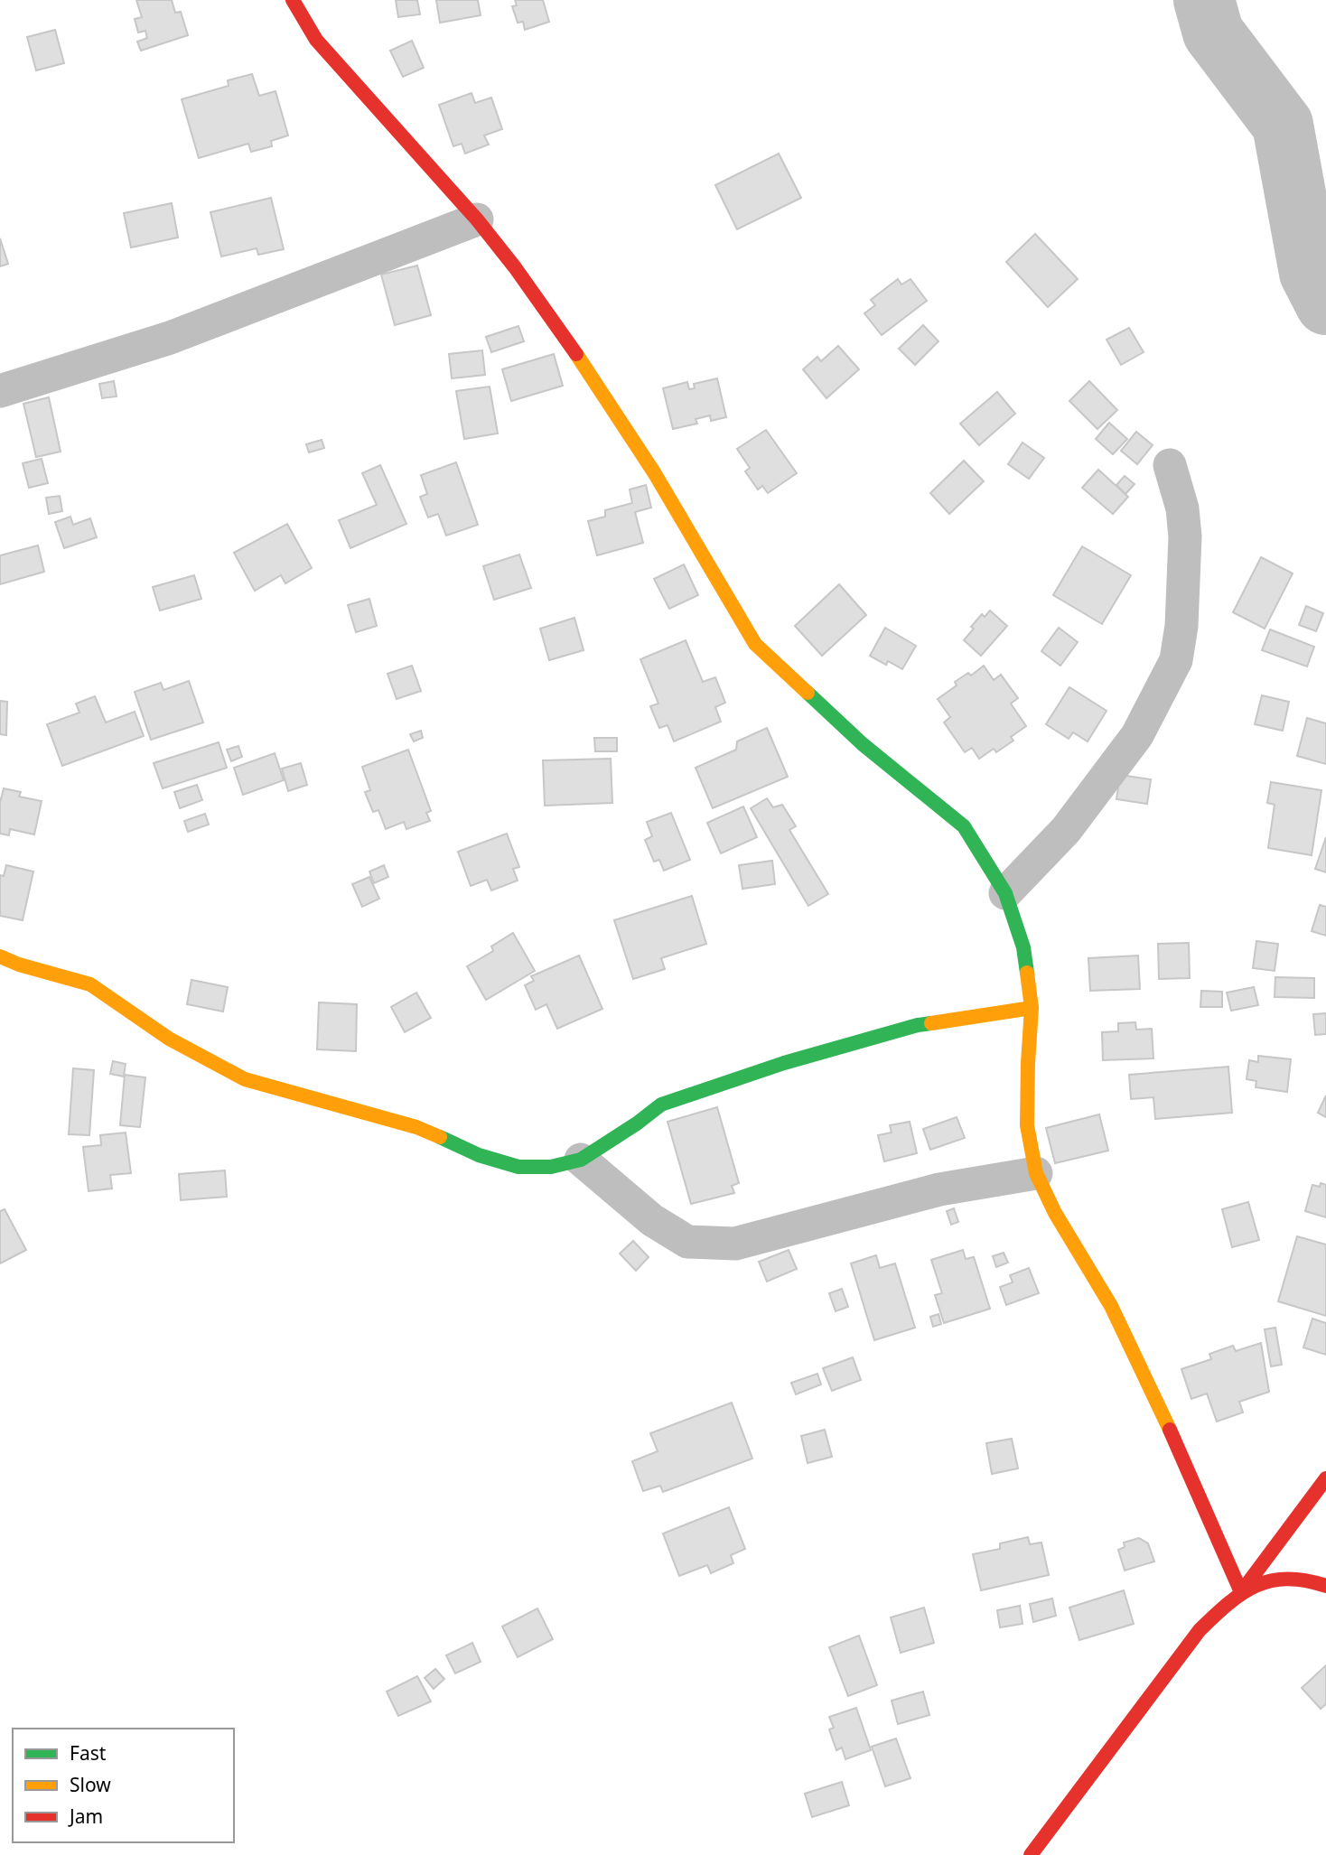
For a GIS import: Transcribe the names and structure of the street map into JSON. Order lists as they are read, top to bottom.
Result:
{
  "legend": ["Fast", "Slow", "Jam"]
}
